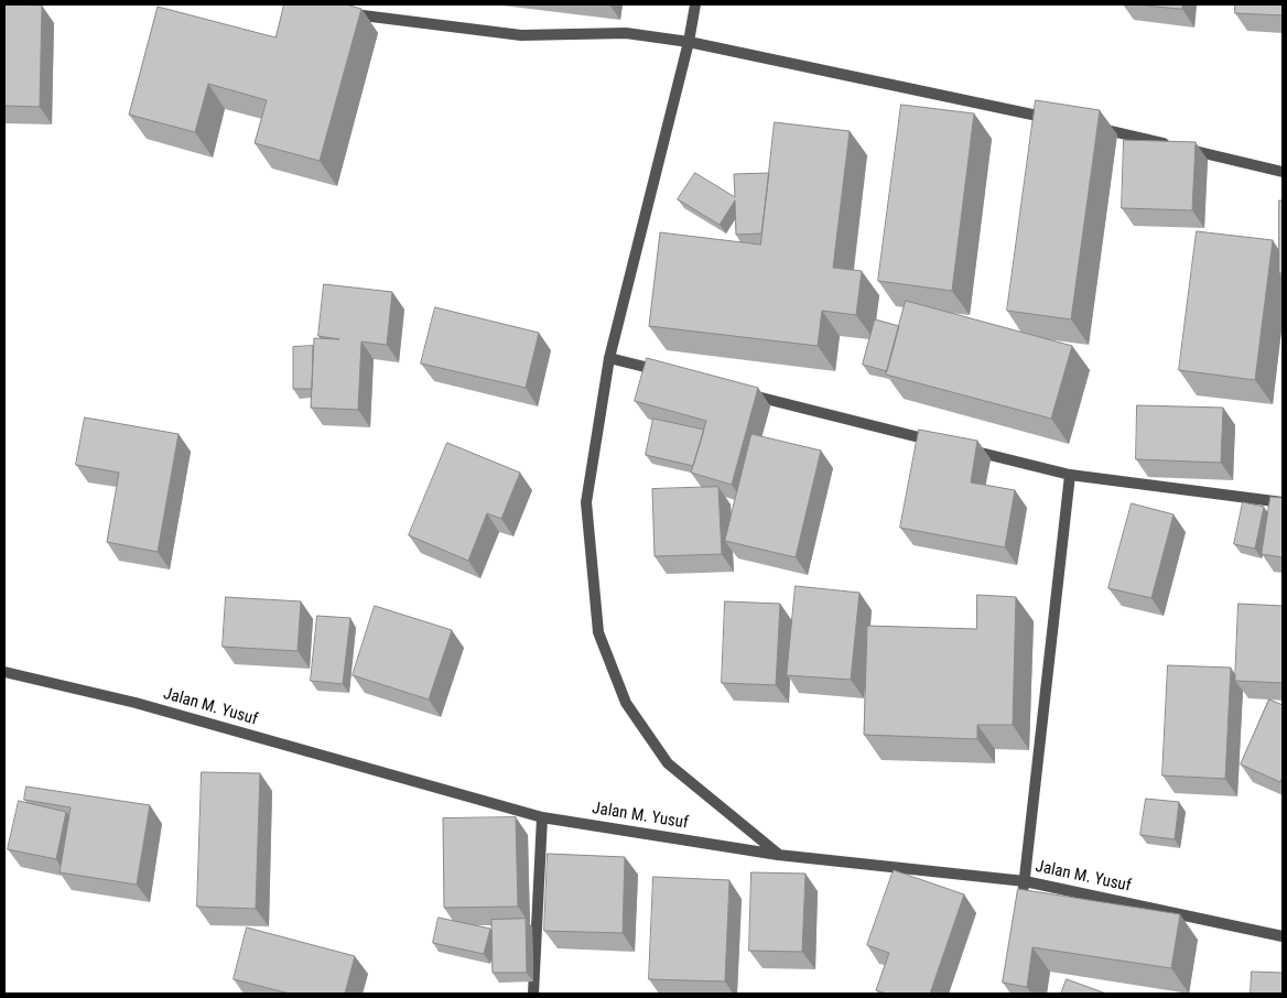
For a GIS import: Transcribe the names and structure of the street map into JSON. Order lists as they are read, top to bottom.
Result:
{
  "streets": {
    "street": ["Jalan M. Yusuf"]
  }
}
